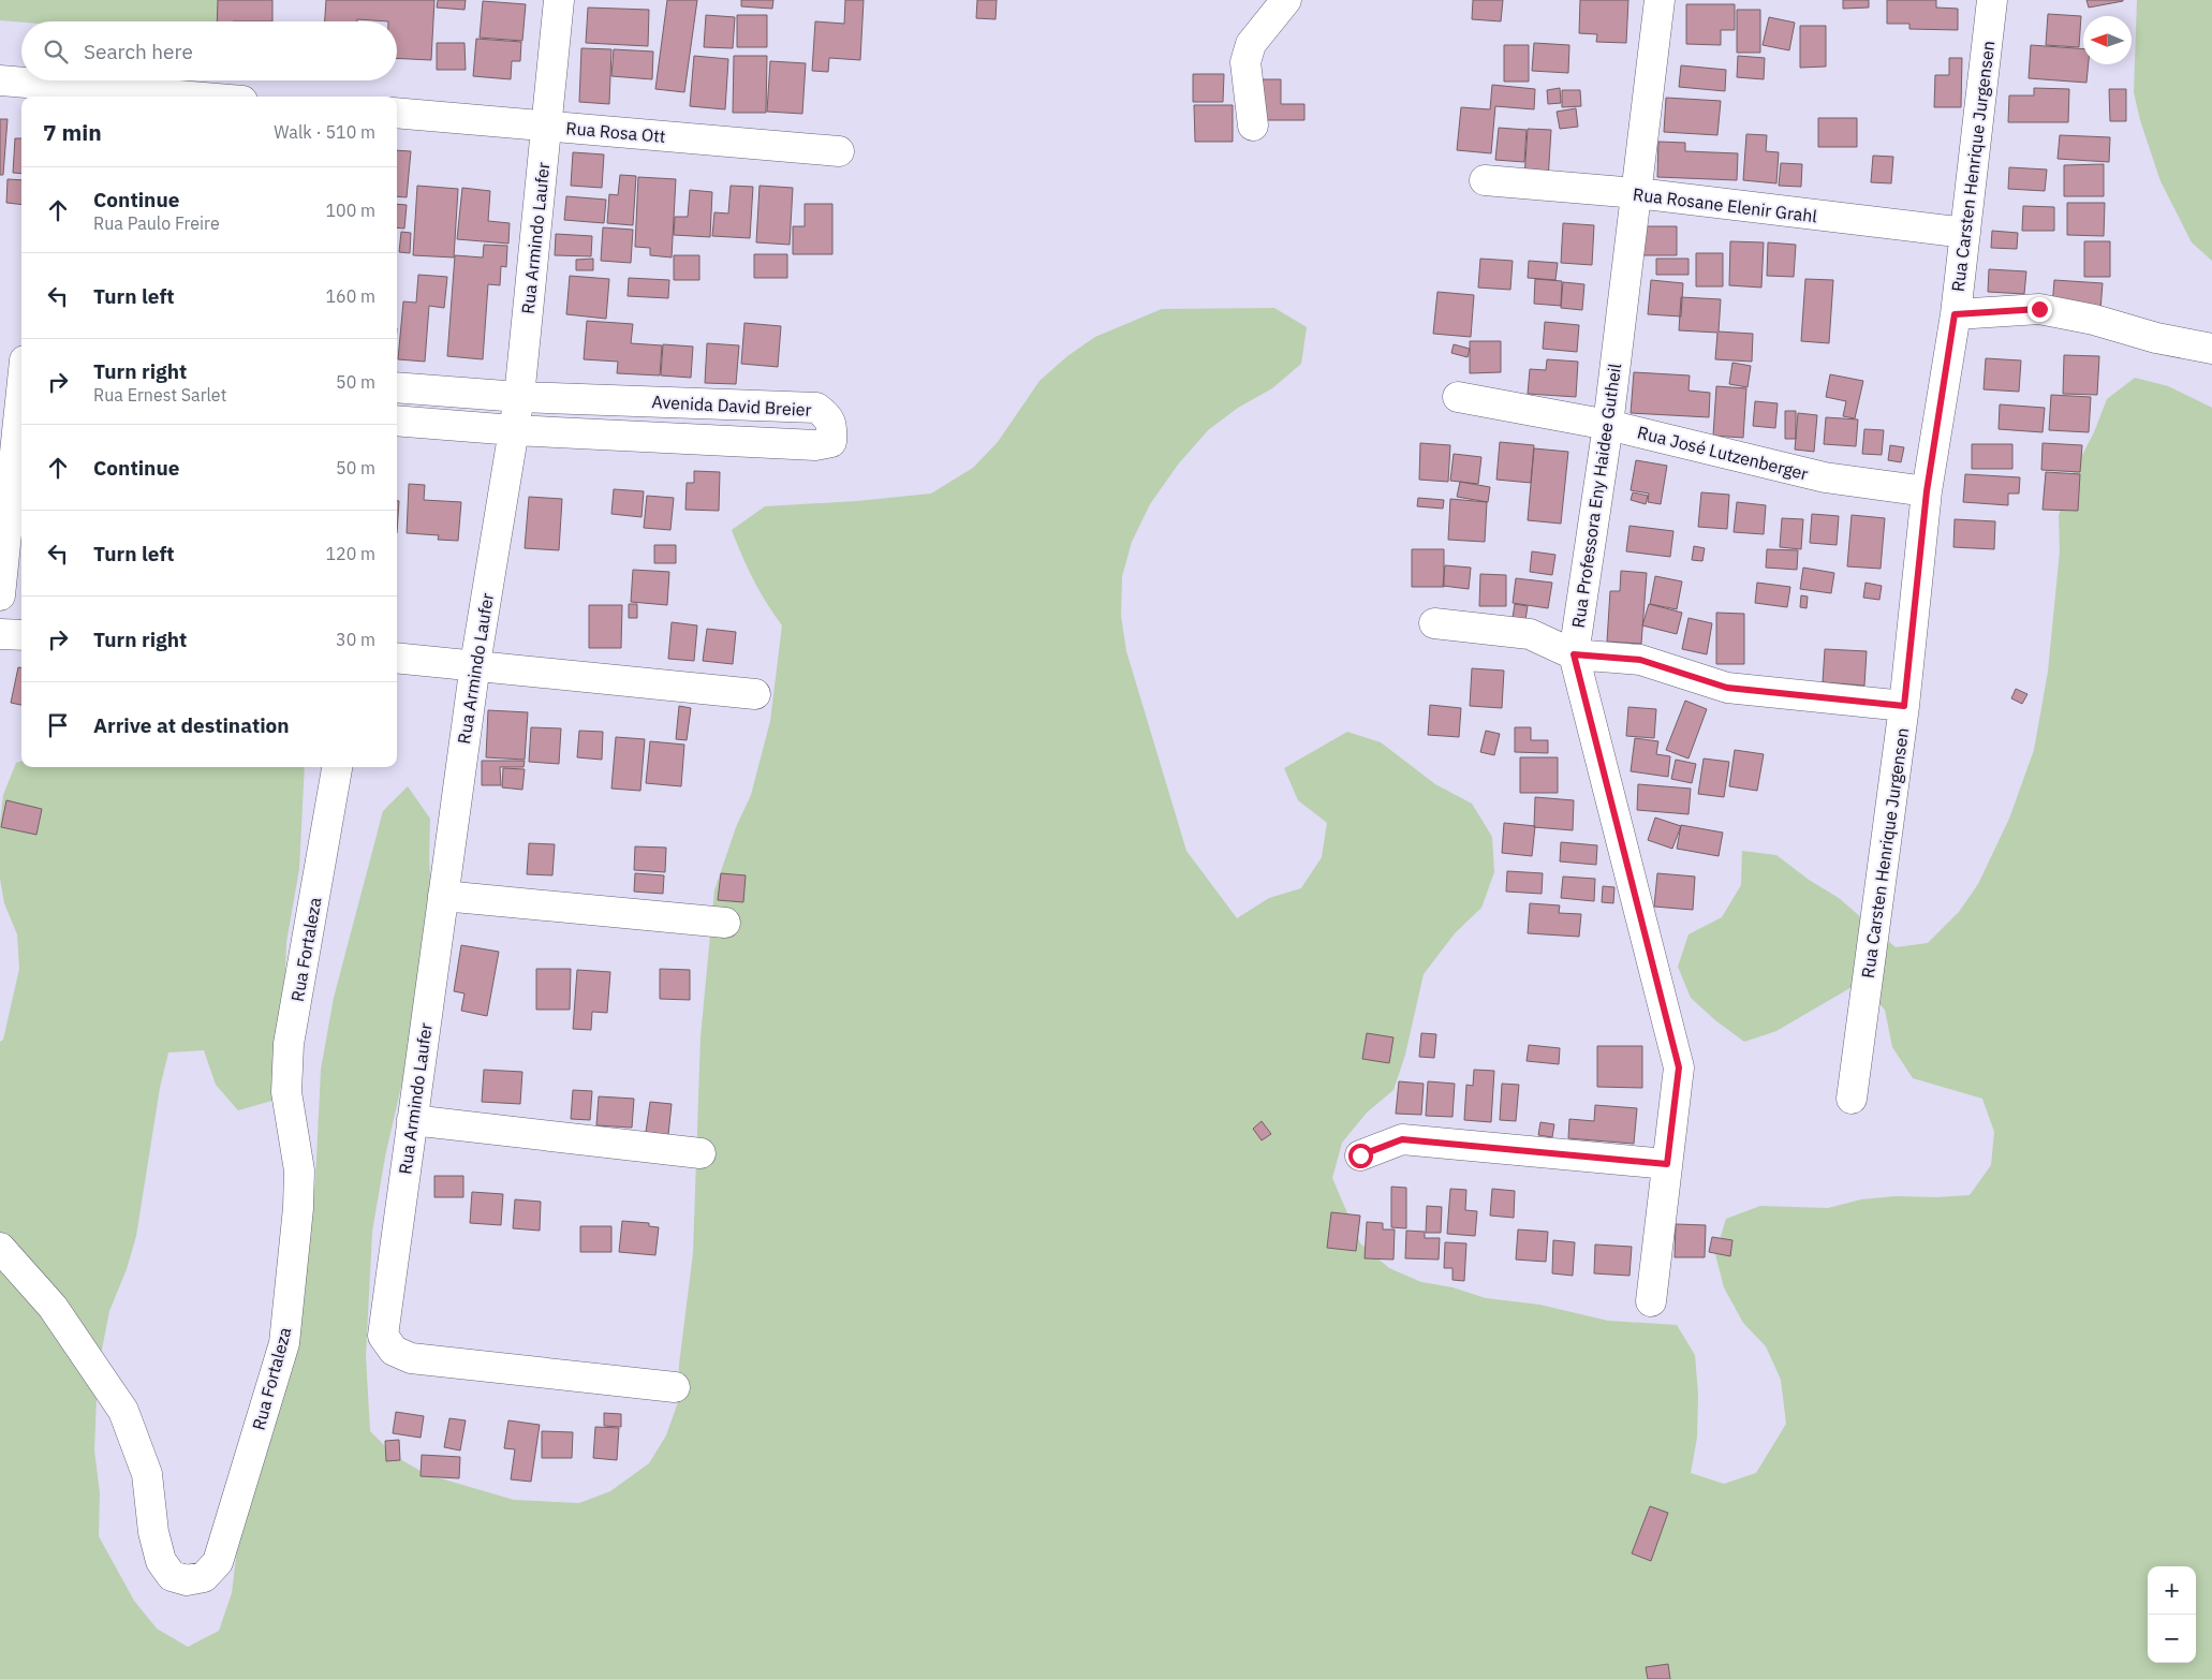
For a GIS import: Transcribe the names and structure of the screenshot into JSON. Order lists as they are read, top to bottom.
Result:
{
  "streets": {
    "street": [
      "Rua Rosa Ott",
      "Rua Carsten Henrique Jurgensen",
      "Rua Rosane Elenir Grahl",
      "Rua Armindo Laufer",
      "Avenida David Breier",
      "Rua José Lutzenberger",
      "Rua Professora Eny Haidee Gutheil",
      "Rua Fortaleza"
    ]
  },
  "crossings": [
    ["Rua Rosa Ott", "Rua Armindo Laufer"],
    ["Rua Carsten Henrique Jurgensen", "Rua Rosane Elenir Grahl"],
    ["Rua Carsten Henrique Jurgensen", "Rua José Lutzenberger"],
    ["Rua Rosane Elenir Grahl", "Rua Professora Eny Haidee Gutheil"],
    ["Rua Armindo Laufer", "Avenida David Breier"],
    ["Rua José Lutzenberger", "Rua Professora Eny Haidee Gutheil"]
  ],
  "north": "left",
  "page": {
    "search": "Search here",
    "heading": ["7 min", "Walk · 510 m"],
    "list": [
      ["Continue", "Rua Paulo Freire", "100 m"],
      ["Turn left", "160 m"],
      ["Turn right", "Rua Ernest Sarlet", "50 m"],
      ["Continue", "50 m"],
      ["Turn left", "120 m"],
      ["Turn right", "30 m"],
      "Arrive at destination"
    ],
    "map_buttons": ["+", "−"]
  }
}
